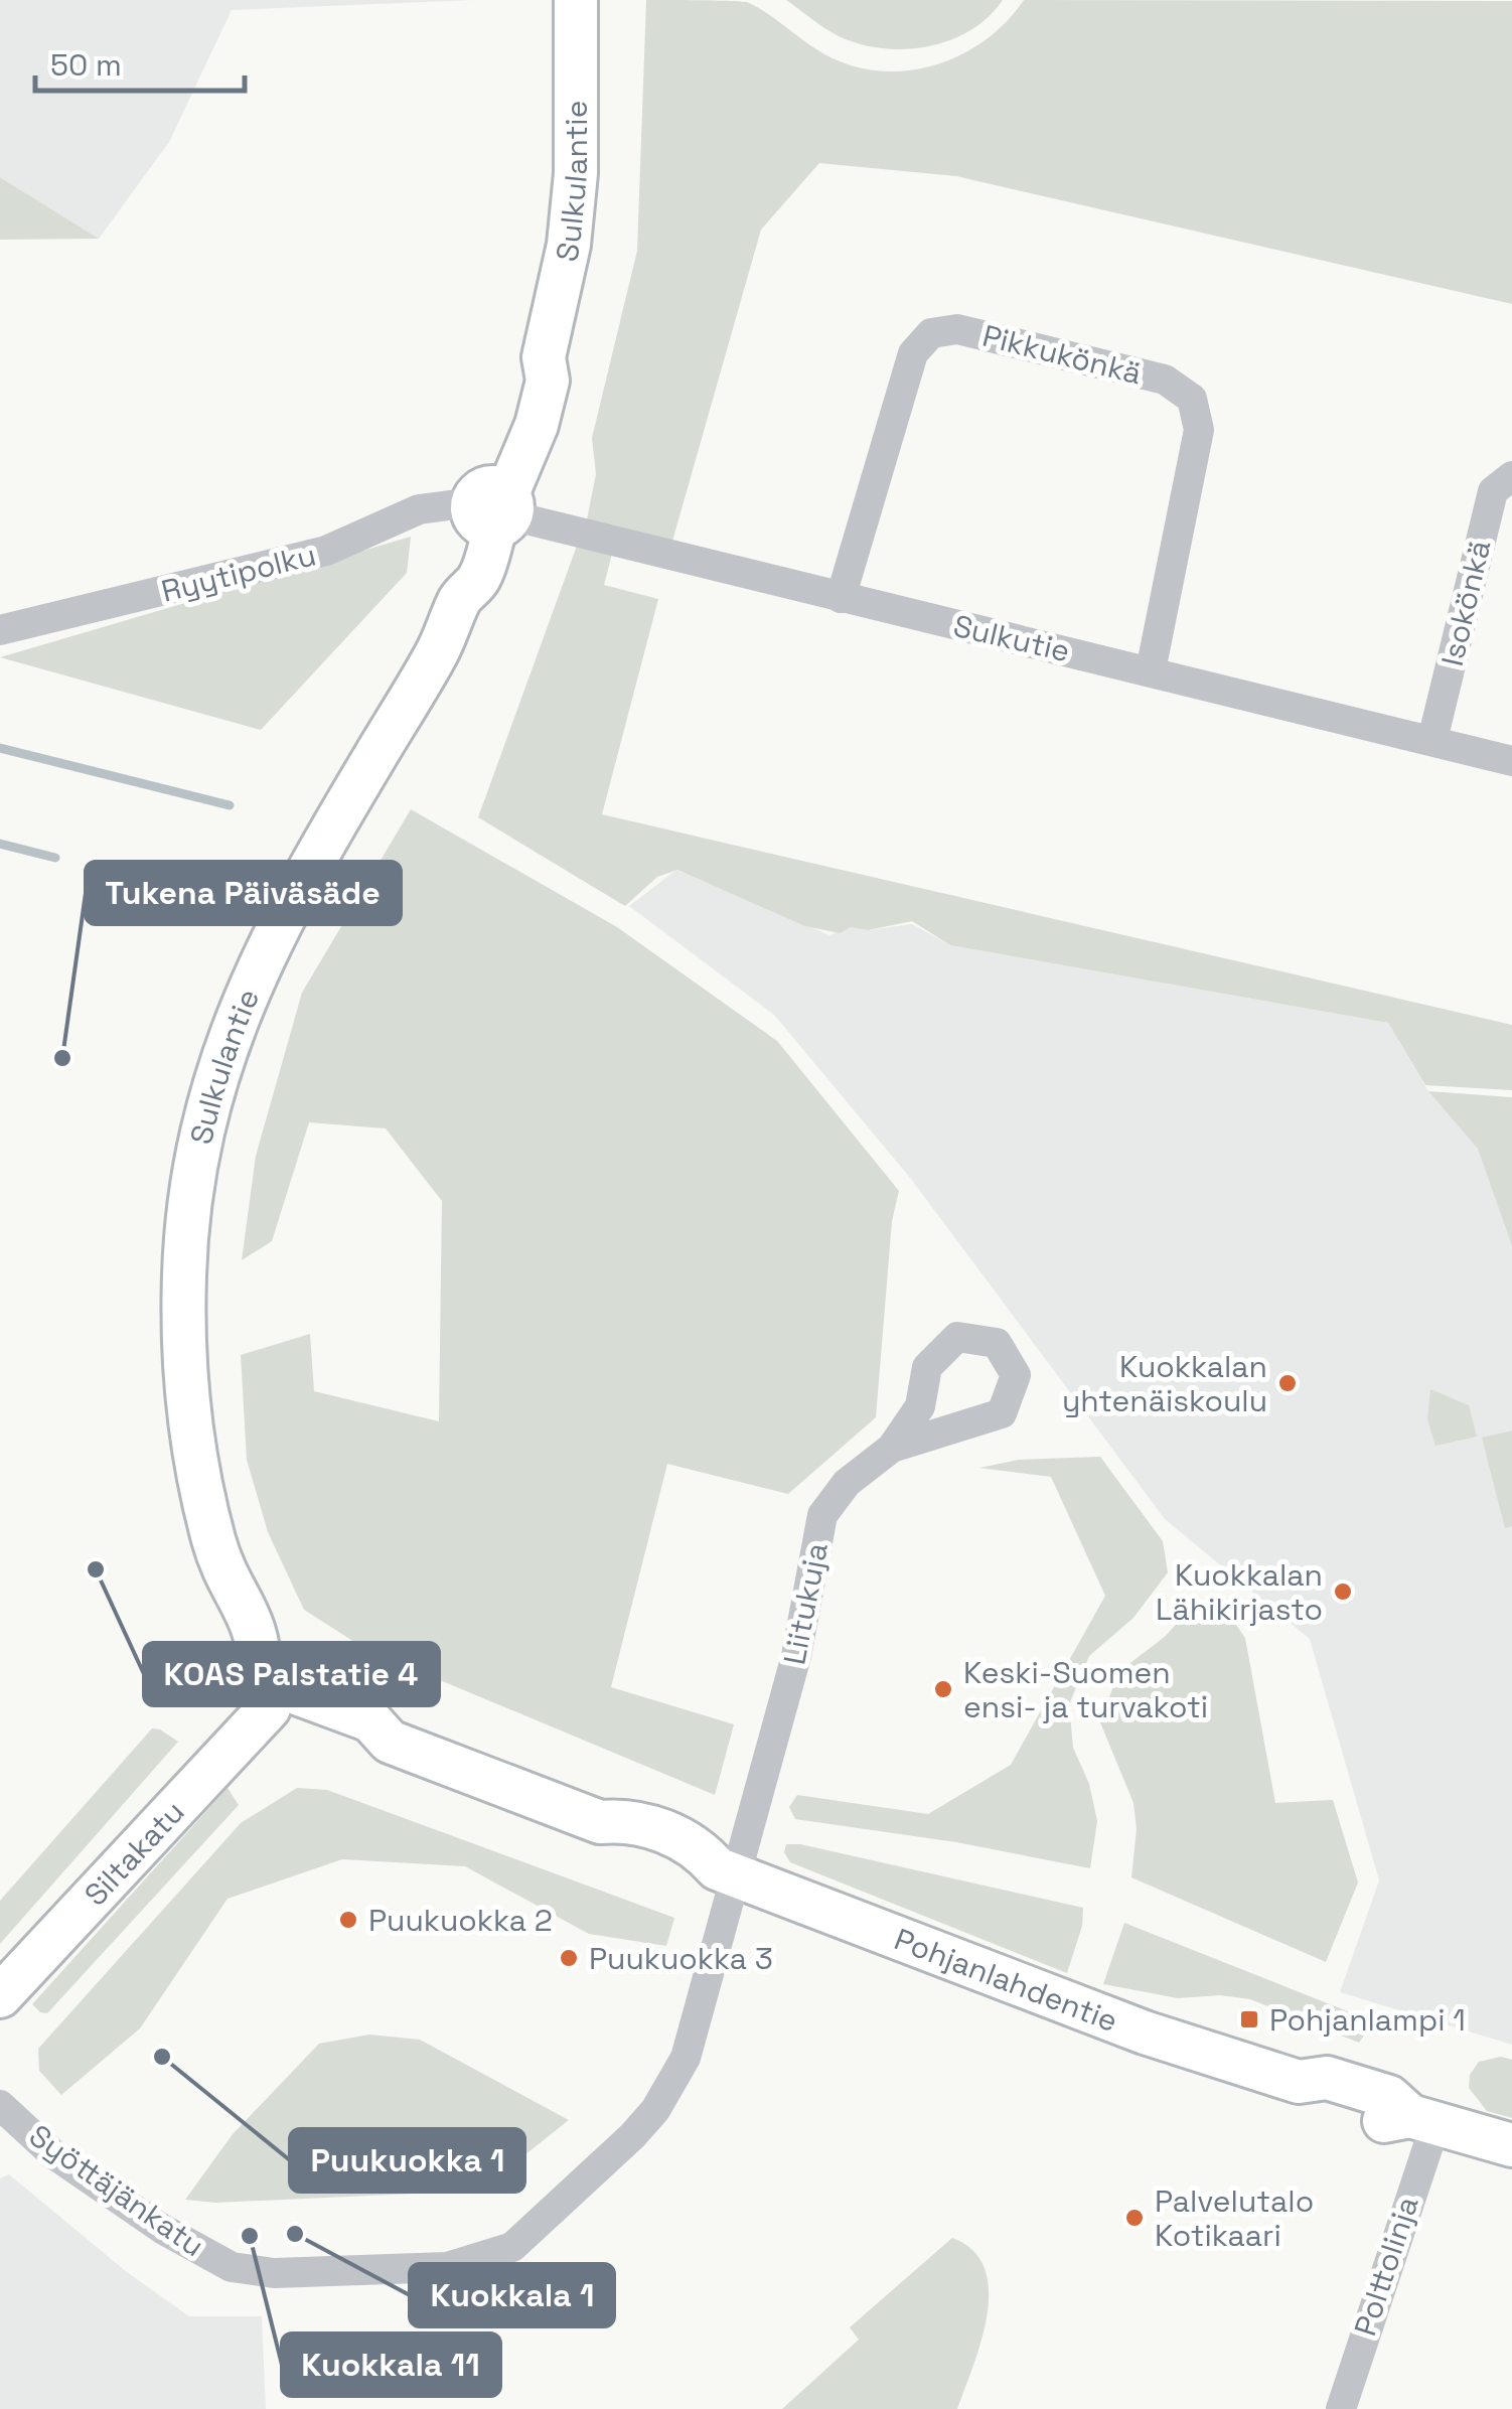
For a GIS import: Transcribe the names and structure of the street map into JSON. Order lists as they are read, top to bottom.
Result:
{
  "streets": {
    "main road": ["Sulkulantie", "Siltakatu", "Pohjanlahdentie"],
    "street": [
      "Pikkukönkä",
      "Ryytipolku",
      "Isokönkä",
      "Sulkutie",
      "Liitukuja",
      "Syöttäjänkatu",
      "Polttolinja"
    ]
  },
  "crossings": [
    ["Sulkulantie", "Ryytipolku"],
    ["Sulkulantie", "Sulkutie"],
    ["Sulkulantie", "Siltakatu"],
    ["Sulkulantie", "Pohjanlahdentie"],
    ["Pikkukönkä", "Sulkutie"],
    ["Ryytipolku", "Sulkutie"],
    ["Isokönkä", "Sulkutie"],
    ["Liitukuja", "Pohjanlahdentie"],
    ["Liitukuja", "Syöttäjänkatu"],
    ["Siltakatu", "Pohjanlahdentie"],
    ["Pohjanlahdentie", "Syöttäjänkatu"],
    ["Pohjanlahdentie", "Polttolinja"]
  ],
  "places": {
    "other": [
      "Tukena Päiväsäde",
      "Kuokkalan yhtenäiskoulu",
      "KOAS Palstatie 4",
      "Kuokkalan Lähikirjasto",
      "Keski-Suomen ensi- ja turvakoti",
      "Puukuokka 2",
      "Puukuokka 3",
      "Puukuokka 1",
      "Palvelutalo Kotikaari",
      "Kuokkala 1",
      "Kuokkala 11"
    ],
    "transit": ["Pohjanlampi 1"]
  },
  "scale_bar": "50 m"
}
